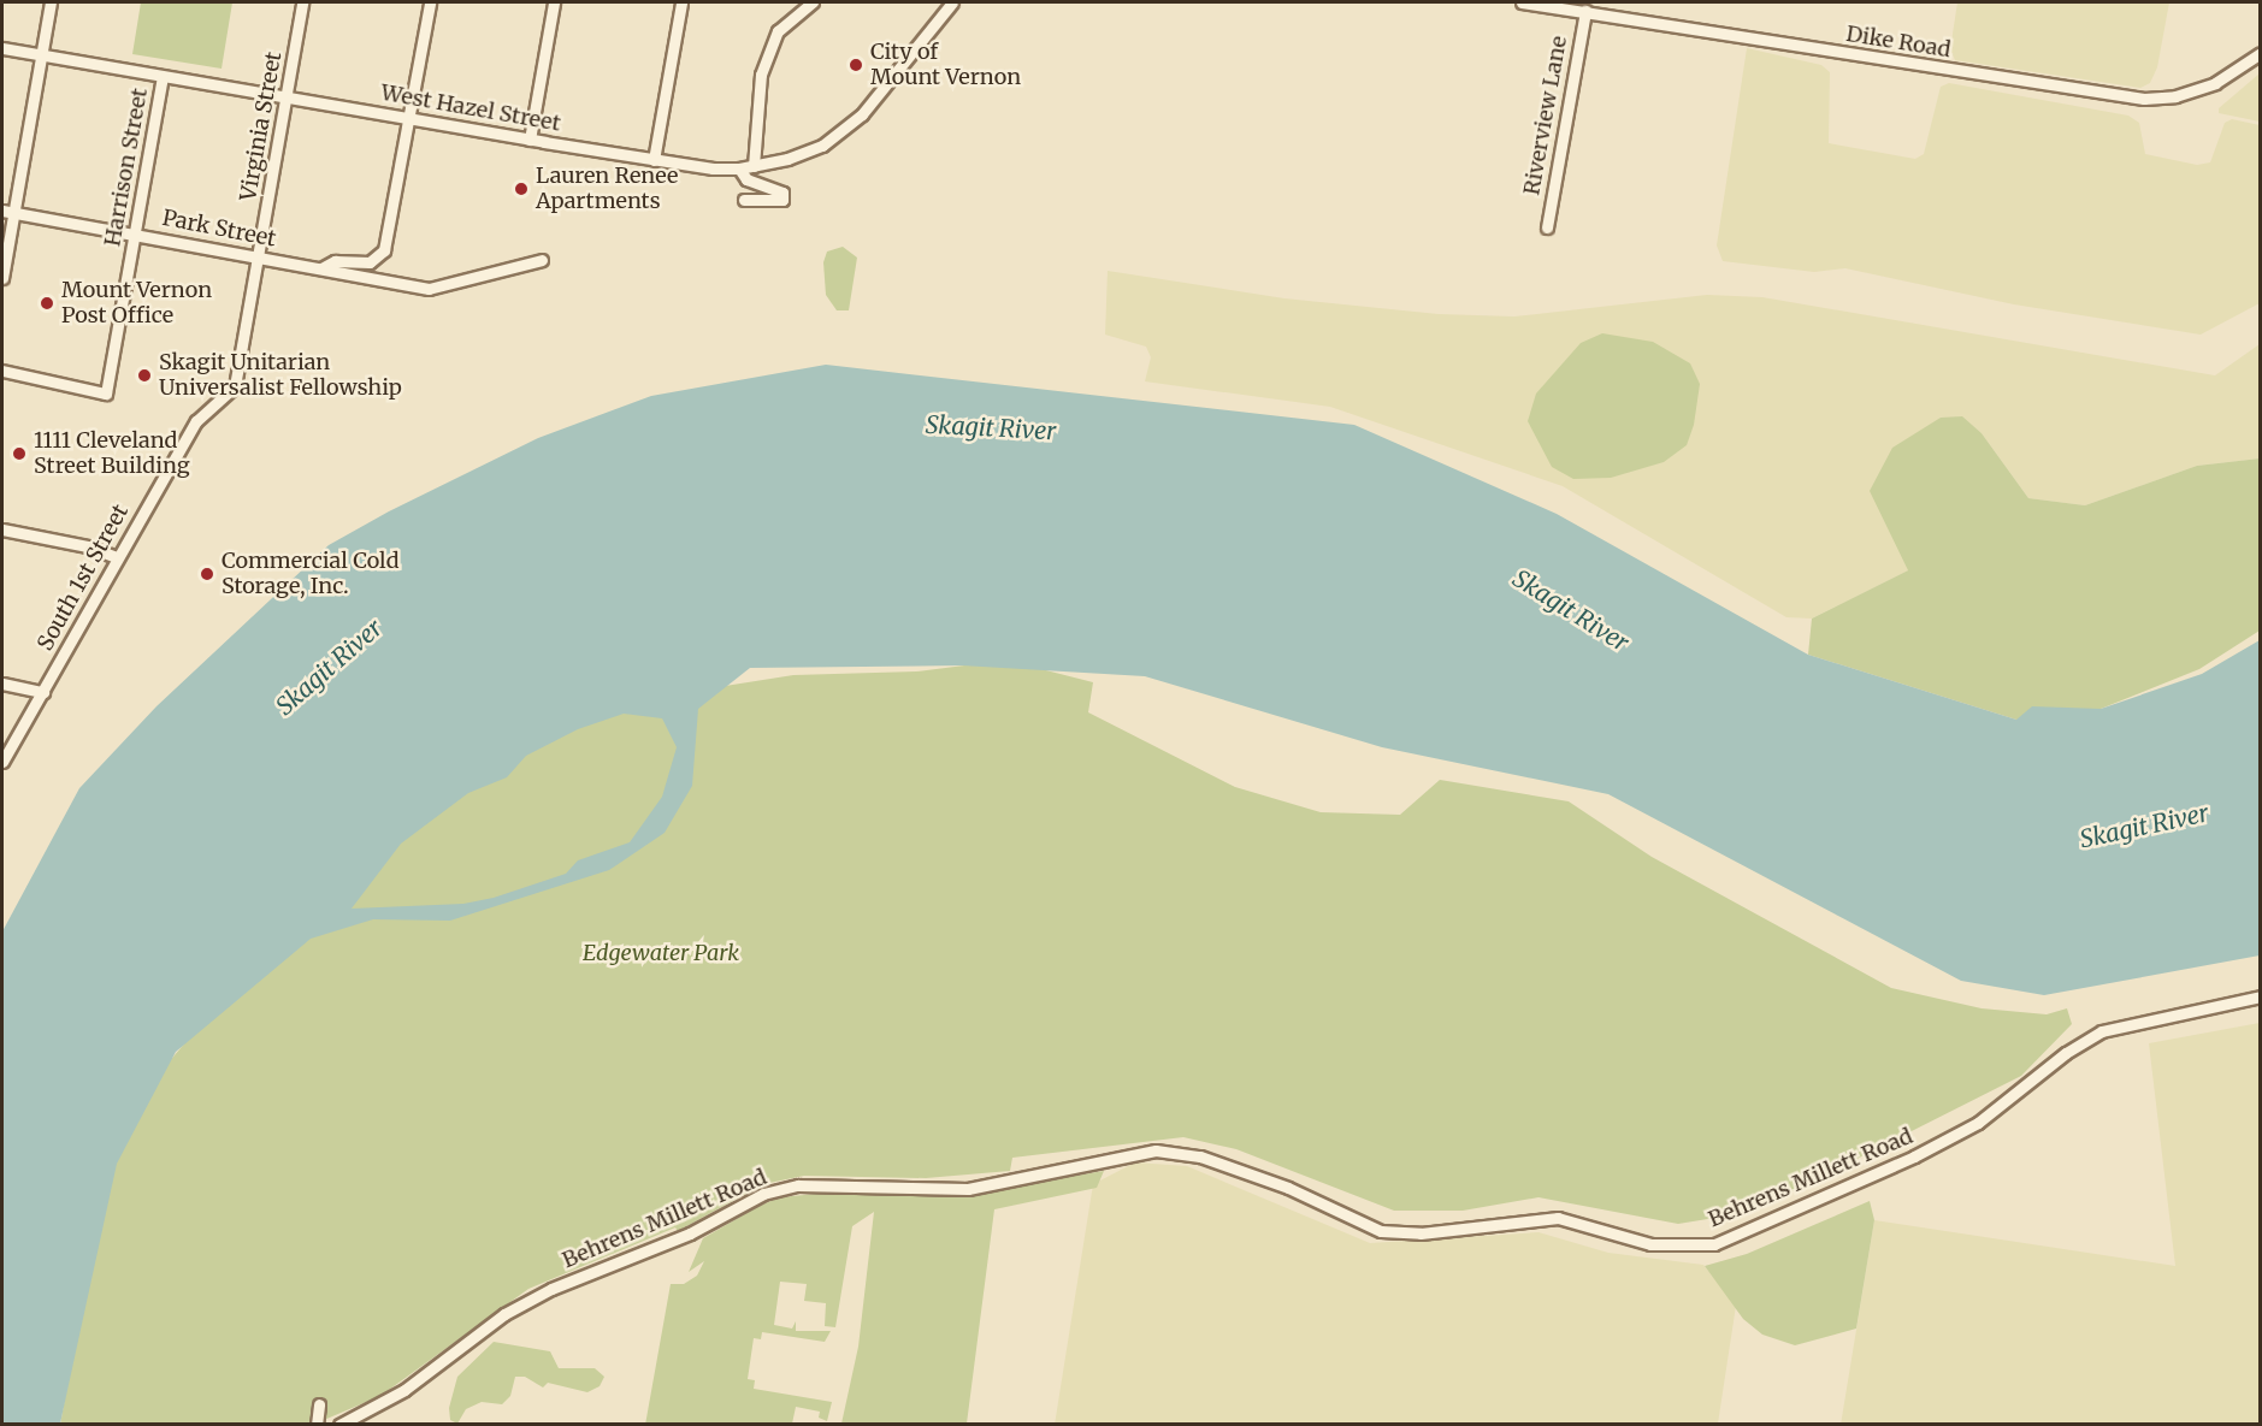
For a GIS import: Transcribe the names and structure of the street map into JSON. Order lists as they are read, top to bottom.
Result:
{
  "streets": {
    "street": [
      "Dike Road",
      "West Hazel Street",
      "Riverview Lane",
      "Virginia Street",
      "Harrison Street",
      "Park Street",
      "South 1st Street",
      "Behrens Millett Road"
    ]
  },
  "crossings": [
    ["Dike Road", "Riverview Lane"],
    ["West Hazel Street", "Virginia Street"],
    ["West Hazel Street", "Harrison Street"],
    ["Virginia Street", "Park Street"],
    ["Virginia Street", "South 1st Street"],
    ["Harrison Street", "Park Street"]
  ],
  "water": ["Skagit River"],
  "parks": ["Edgewater Park"],
  "places": [
    "City of Mount Vernon",
    "Lauren Renee Apartments",
    "Mount Vernon Post Office",
    "Skagit Unitarian Universalist Fellowship",
    "1111 Cleveland Street Building",
    "Commercial Cold Storage, Inc."
  ]
}
